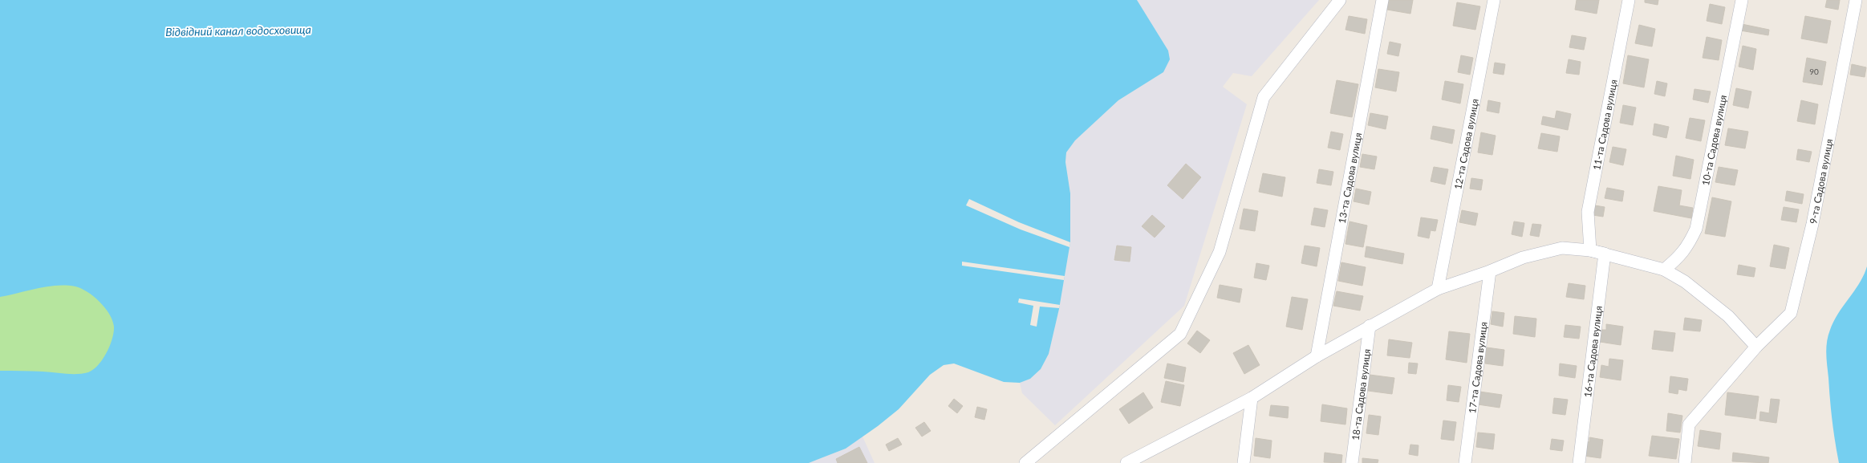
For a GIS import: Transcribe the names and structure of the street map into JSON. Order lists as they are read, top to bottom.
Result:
{
  "streets": {
    "street": [
      "11-та Садова вулиця",
      "10-та Садова вулиця",
      "12-та Садова вулиця",
      "13-та Садова вулиця",
      "9-та Садова вулиця",
      "16-та Садова вулиця",
      "17-та Садова вулиця",
      "18-та Садова вулиця"
    ]
  },
  "water": ["Відвідний канал водосховища"],
  "house_numbers": ["90"]
}
